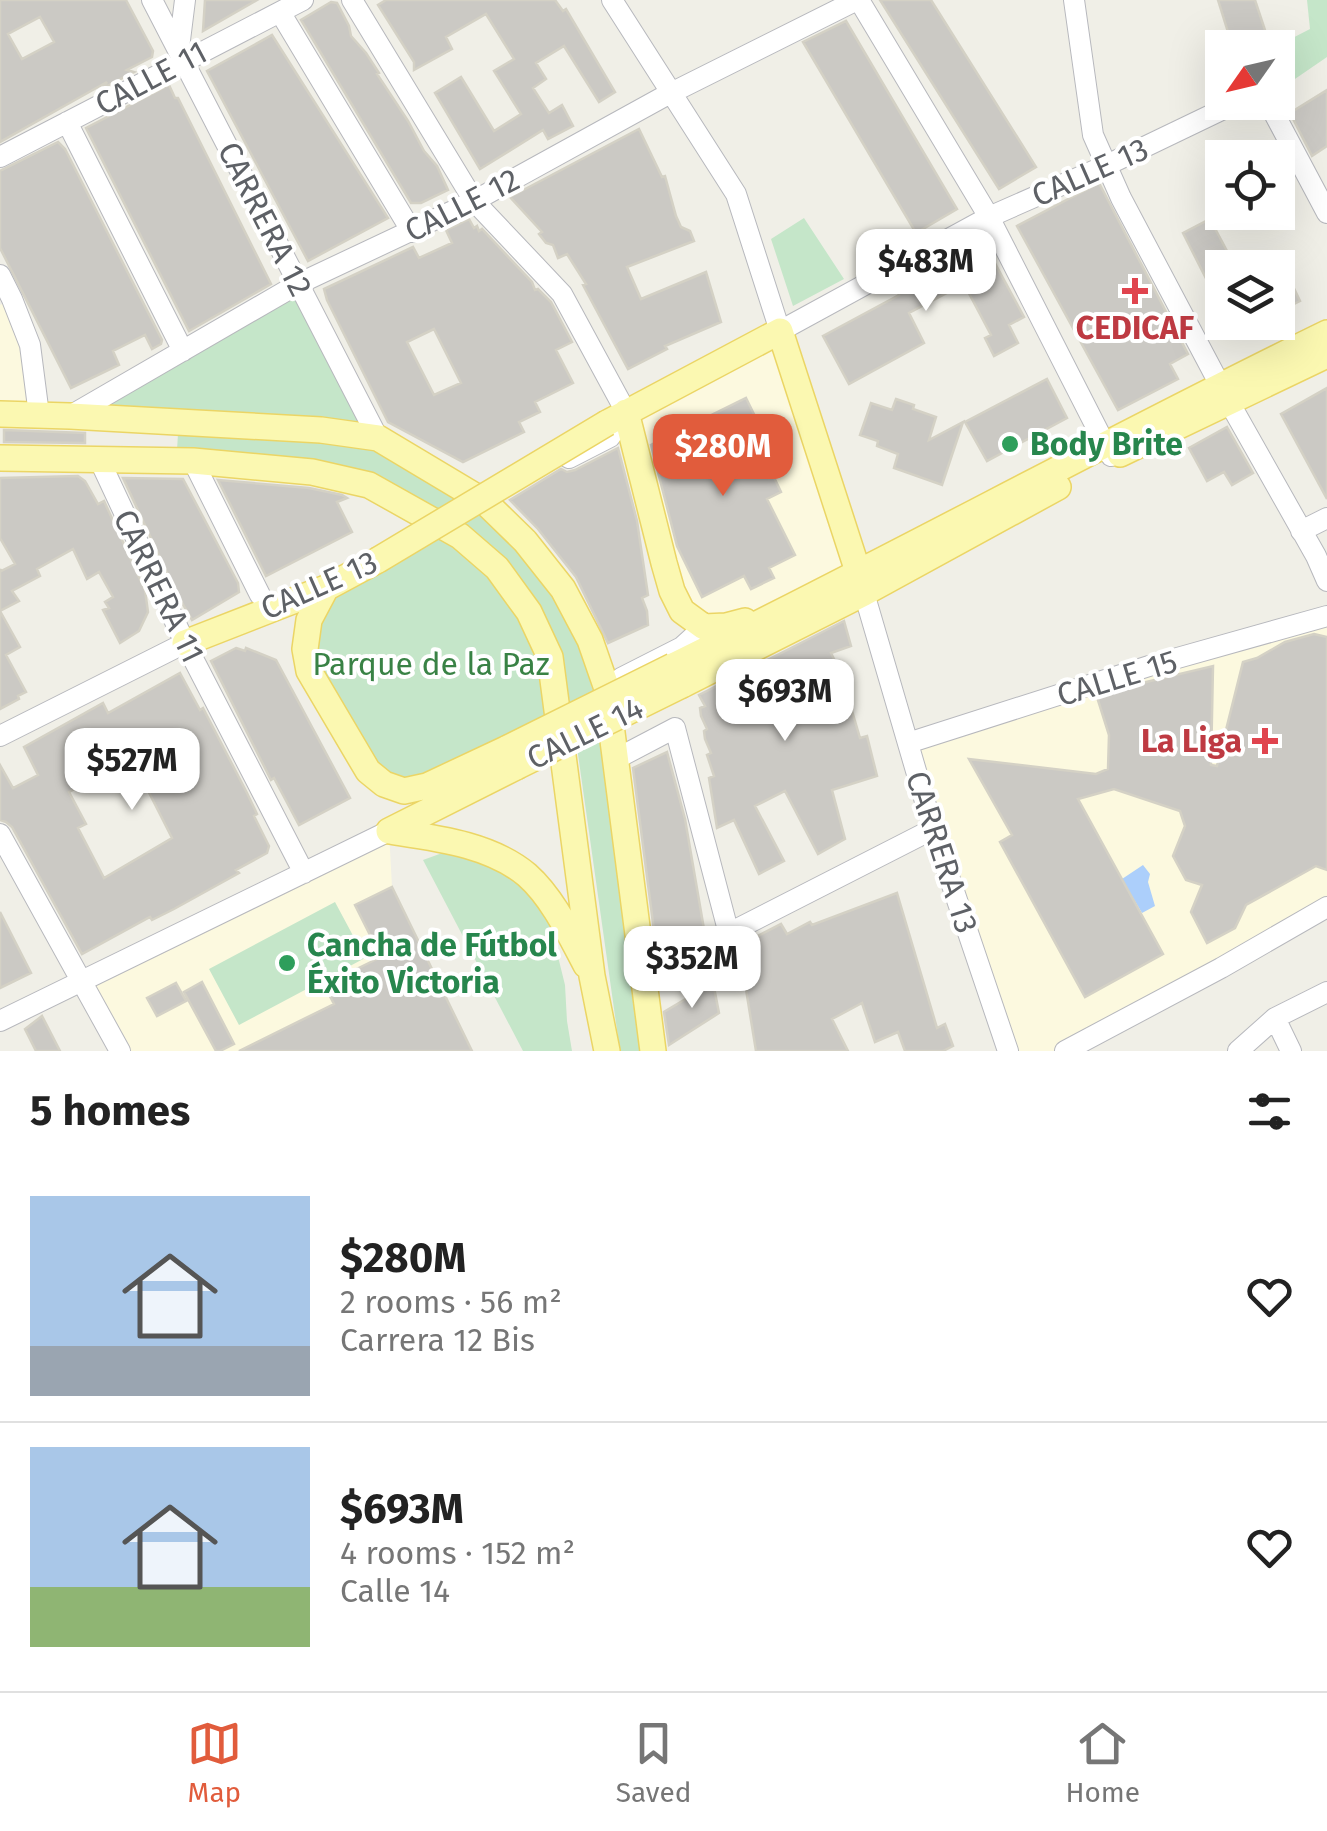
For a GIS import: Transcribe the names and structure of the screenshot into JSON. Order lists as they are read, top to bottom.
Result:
{
  "streets": {
    "main road": ["CALLE 13", "CALLE 14"],
    "street": [
      "CALLE 11",
      "CALLE 12",
      "CARRERA 12",
      "CARRERA 11",
      "CALLE 15",
      "CARRERA 13"
    ]
  },
  "crossings": [
    ["CALLE 11", "CARRERA 12"],
    ["CALLE 13", "CARRERA 11"],
    ["CALLE 13", "CALLE 14"],
    ["CALLE 12", "CARRERA 12"],
    ["CARRERA 11", "CALLE 14"],
    ["CALLE 15", "CARRERA 13"],
    ["CALLE 14", "CARRERA 13"]
  ],
  "parks": ["Parque de la Paz"],
  "places": {
    "health": ["CEDICAF", "La Liga"],
    "other": ["Body Brite", "Cancha de Fútbol Éxito Victoria"]
  },
  "north": "bottom left",
  "page": {
    "price": [
      "$483M",
      "$280M",
      "$693M",
      "$527M",
      "$352M"
    ],
    "heading": "5 homes",
    "list": [
      {
        "name": "$280M",
        "note": "2 rooms · 56 m² · Carrera 12 Bis"
      },
      {
        "name": "$693M",
        "note": "4 rooms · 152 m² · Calle 14"
      }
    ],
    "tabs": ["Map", "Saved", "Home"]
  }
}
